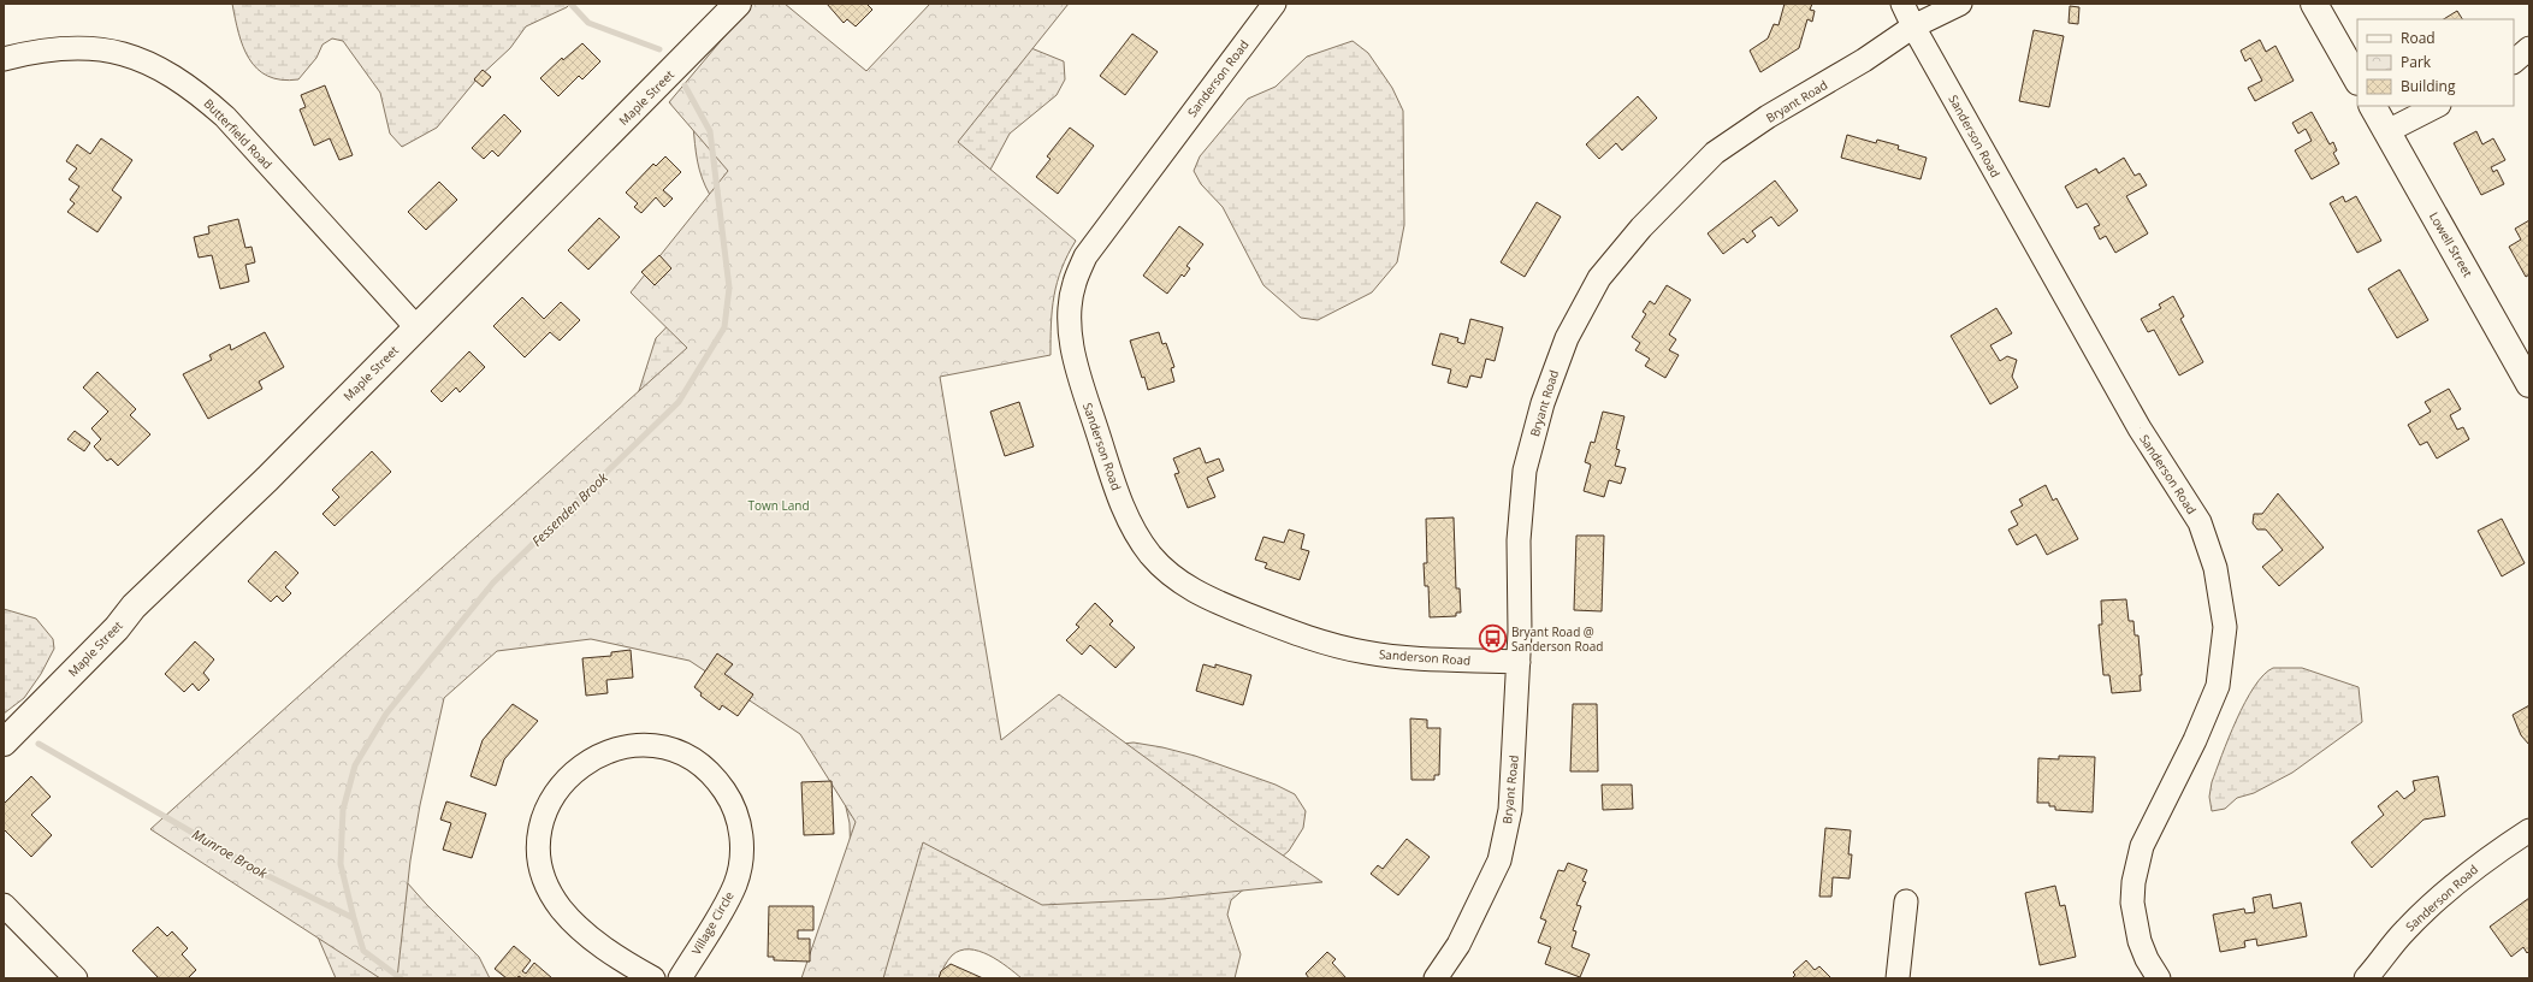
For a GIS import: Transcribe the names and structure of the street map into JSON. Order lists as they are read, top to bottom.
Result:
{
  "streets": {
    "main road": ["Maple Street", "Lowell Street"],
    "street": [
      "Sanderson Road",
      "Bryant Road",
      "Butterfield Road",
      "Village Circle"
    ]
  },
  "crossings": [
    ["Sanderson Road", "Bryant Road"],
    ["Maple Street", "Butterfield Road"]
  ],
  "water": ["Fessenden Brook", "Munroe Brook"],
  "parks": ["Town Land"],
  "places": {
    "bus stop": ["Bryant Road @ Sanderson Road"]
  },
  "legend": ["Road", "Park", "Building"]
}
